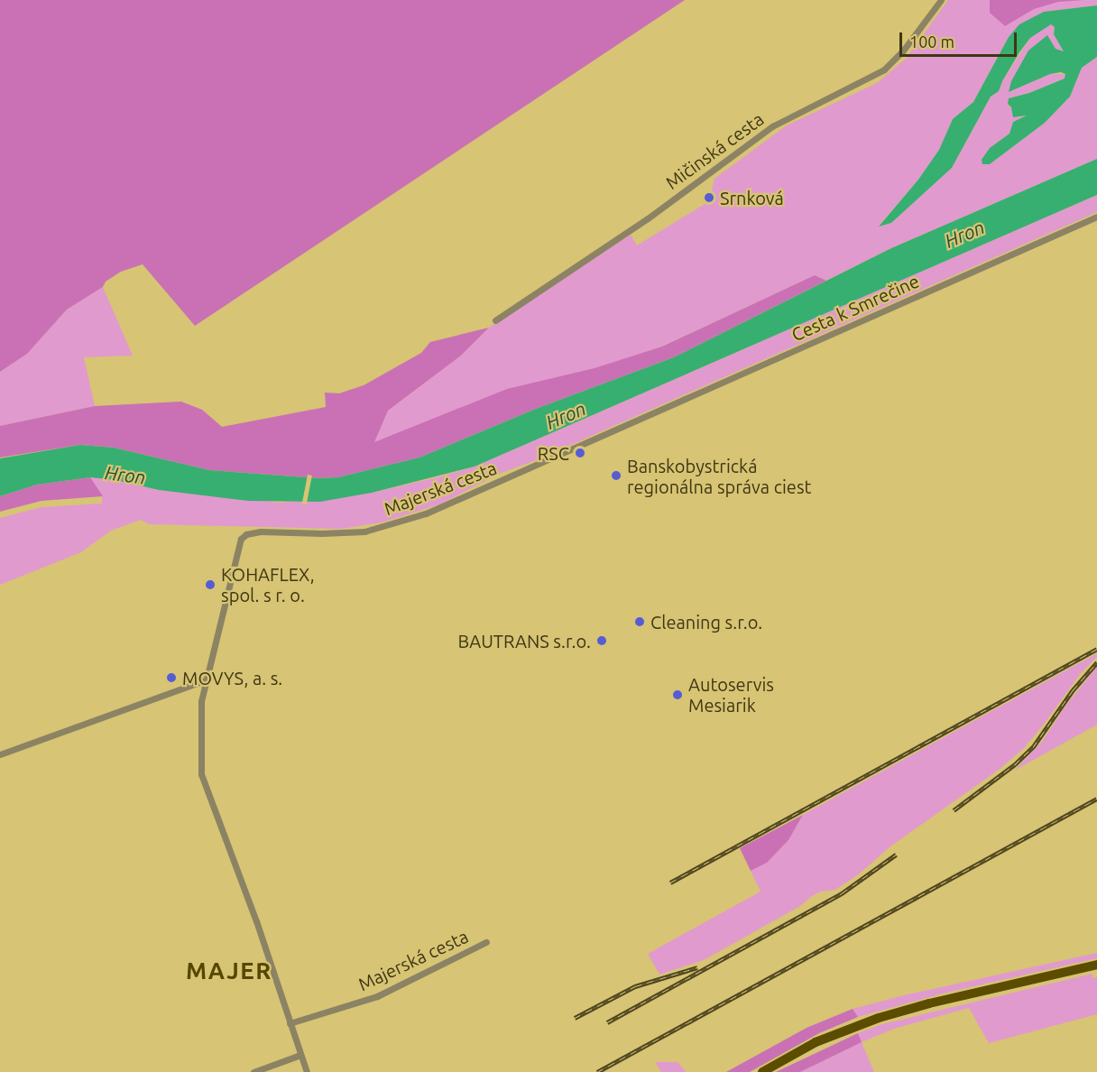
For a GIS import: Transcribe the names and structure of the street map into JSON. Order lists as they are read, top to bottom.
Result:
{
  "streets": {
    "street": ["Mičinská cesta", "Cesta k Smrečine", "Majerská cesta"]
  },
  "crossings": [
    ["Cesta k Smrečine", "Majerská cesta"]
  ],
  "districts": ["MAJER"],
  "water": ["Hron"],
  "places": [
    "Srnková",
    "RSC",
    "Banskobystrická regionálna správa ciest",
    "KOHAFLEX, spol. s r. o.",
    "Cleaning s.r.o.",
    "BAUTRANS s.r.o.",
    "MOVYS, a. s.",
    "Autoservis Mesiarik"
  ],
  "scale_bar": "100 m"
}
